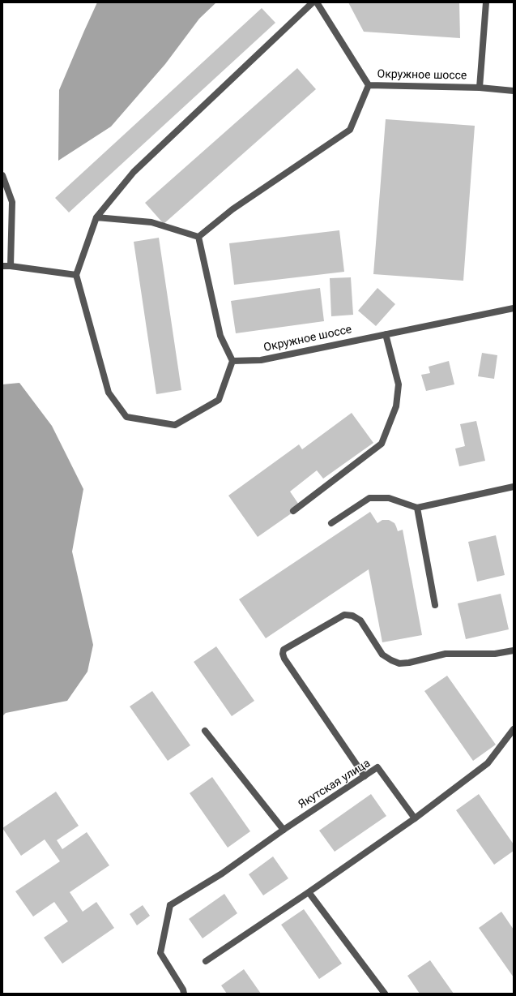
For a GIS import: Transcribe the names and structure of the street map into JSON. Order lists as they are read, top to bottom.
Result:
{
  "streets": {
    "street": ["Окружное шоссе", "Якутская улица"]
  }
}
